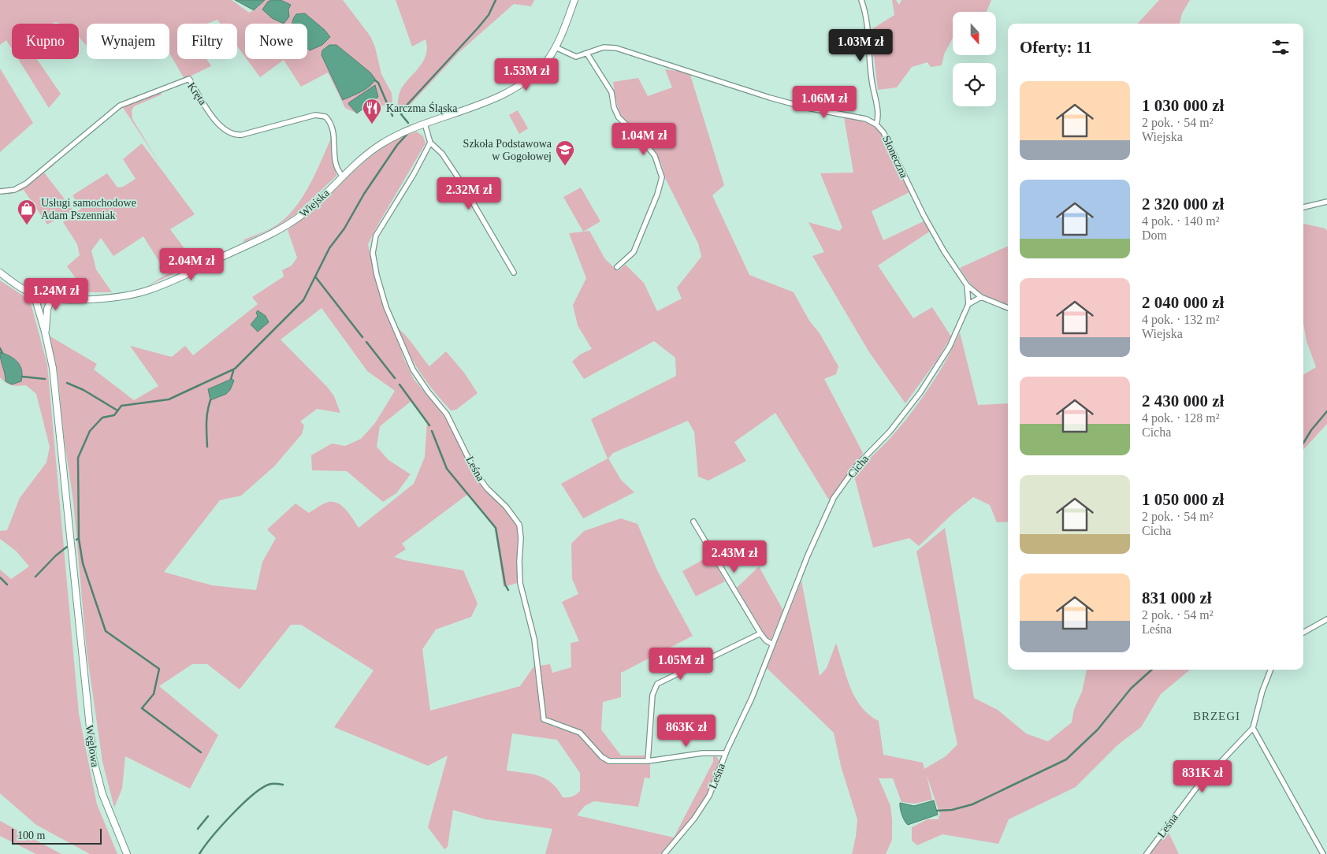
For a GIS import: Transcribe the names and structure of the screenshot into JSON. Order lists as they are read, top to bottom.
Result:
{
  "streets": {
    "street": [
      "Kręta",
      "Słoneczna",
      "Wiejska",
      "Cicha",
      "Leśna",
      "Węglowa"
    ]
  },
  "crossings": [
    ["Kręta", "Wiejska"],
    ["Słoneczna", "Wiejska"],
    ["Słoneczna", "Cicha"],
    ["Cicha", "Leśna"]
  ],
  "districts": ["BRZEGI"],
  "places": {
    "restaurant": ["Karczma Śląska"],
    "school or university": ["Szkoła Podstawowa w Gogołowej"],
    "shop": ["Usługi samochodowe Adam Pszenniak"]
  },
  "scale_bar": "100 m",
  "north": "bottom",
  "page": {
    "chip": [
      "Kupno",
      "Wynajem",
      "Filtry",
      "Nowe"
    ],
    "heading": "Oferty: 11",
    "price": [
      "1.03M zł",
      "1.53M zł",
      "1.06M zł",
      "1.04M zł",
      "2.32M zł",
      "2.04M zł",
      "1.24M zł",
      "2.43M zł",
      "1.05M zł",
      "863K zł",
      "831K zł"
    ],
    "list": [
      {
        "name": "1 030 000 zł",
        "note": "2 pok. · 54 m² · Wiejska"
      },
      {
        "name": "2 320 000 zł",
        "note": "4 pok. · 140 m² · Dom"
      },
      {
        "name": "2 040 000 zł",
        "note": "4 pok. · 132 m² · Wiejska"
      },
      {
        "name": "2 430 000 zł",
        "note": "4 pok. · 128 m² · Cicha"
      },
      {
        "name": "1 050 000 zł",
        "note": "2 pok. · 54 m² · Cicha"
      },
      {
        "name": "831 000 zł",
        "note": "2 pok. · 54 m² · Leśna"
      }
    ],
    "scale": "100 m"
  }
}
